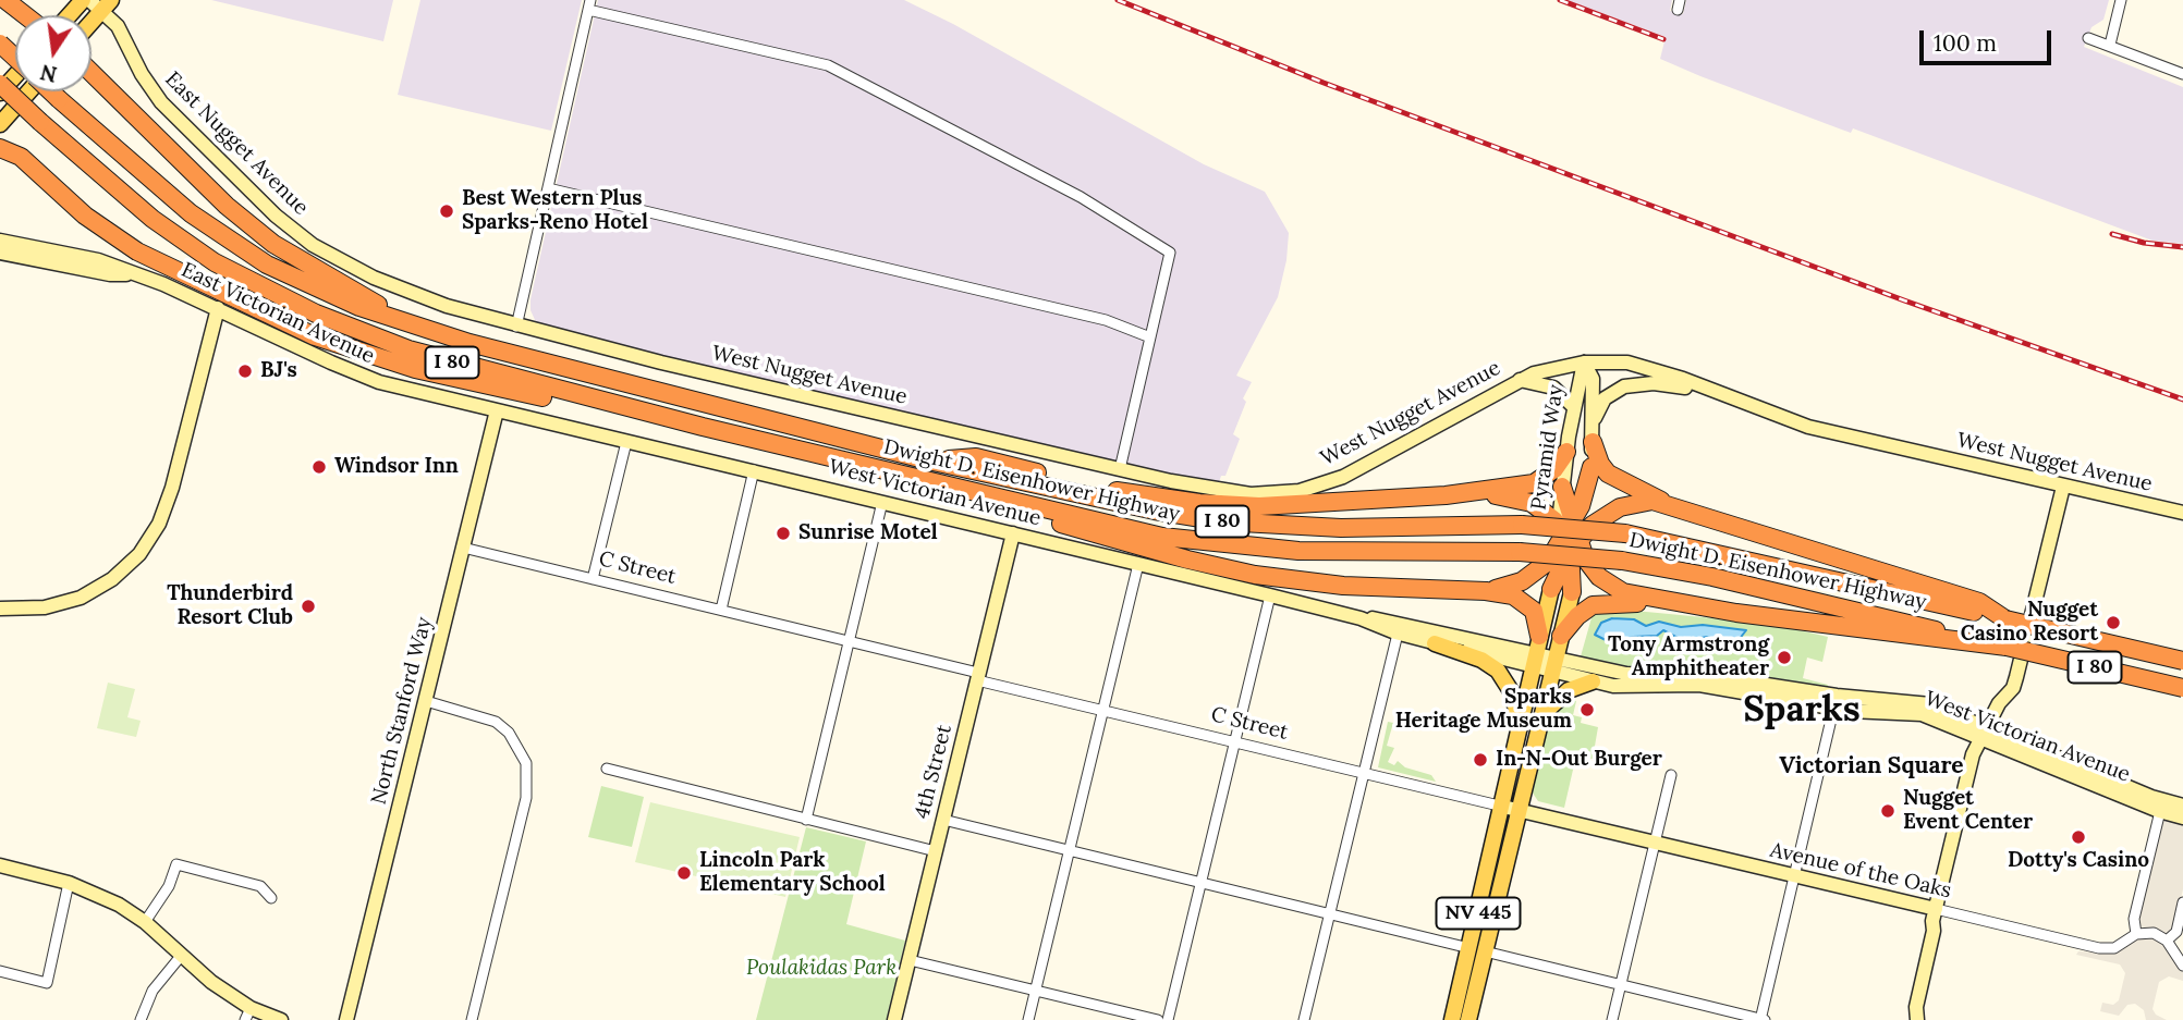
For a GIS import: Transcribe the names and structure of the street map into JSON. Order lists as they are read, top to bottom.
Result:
{
  "streets": {
    "highway": ["I 80", "Dwight D. Eisenhower Highway"],
    "main road": ["NV 445"],
    "street": [
      "East Nugget Avenue",
      "East Victorian Avenue",
      "West Nugget Avenue",
      "Pyramid Way",
      "West Victorian Avenue",
      "C Street",
      "North Stanford Way",
      "4th Street",
      "Avenue of the Oaks"
    ]
  },
  "crossings": [
    ["East Nugget Avenue", "West Nugget Avenue"],
    ["East Victorian Avenue", "West Victorian Avenue"],
    ["East Victorian Avenue", "North Stanford Way"],
    ["West Nugget Avenue", "Pyramid Way"],
    ["West Victorian Avenue", "North Stanford Way"],
    ["West Victorian Avenue", "4th Street"],
    ["West Victorian Avenue", "NV 445"],
    ["C Street", "North Stanford Way"],
    ["C Street", "4th Street"],
    ["C Street", "Avenue of the Oaks"],
    ["C Street", "NV 445"],
    ["Avenue of the Oaks", "NV 445"]
  ],
  "districts": ["Sparks", "Victorian Square"],
  "parks": ["Poulakidas Park"],
  "places": [
    "Best Western Plus Sparks-Reno Hotel",
    "BJ's",
    "Windsor Inn",
    "Sunrise Motel",
    "Thunderbird Resort Club",
    "Nugget Casino Resort",
    "Tony Armstrong Amphitheater",
    "Sparks Heritage Museum",
    "In-N-Out Burger",
    "Nugget Event Center",
    "Dotty's Casino",
    "Lincoln Park Elementary School"
  ],
  "scale_bar": "100 m",
  "north": "bottom"
}
